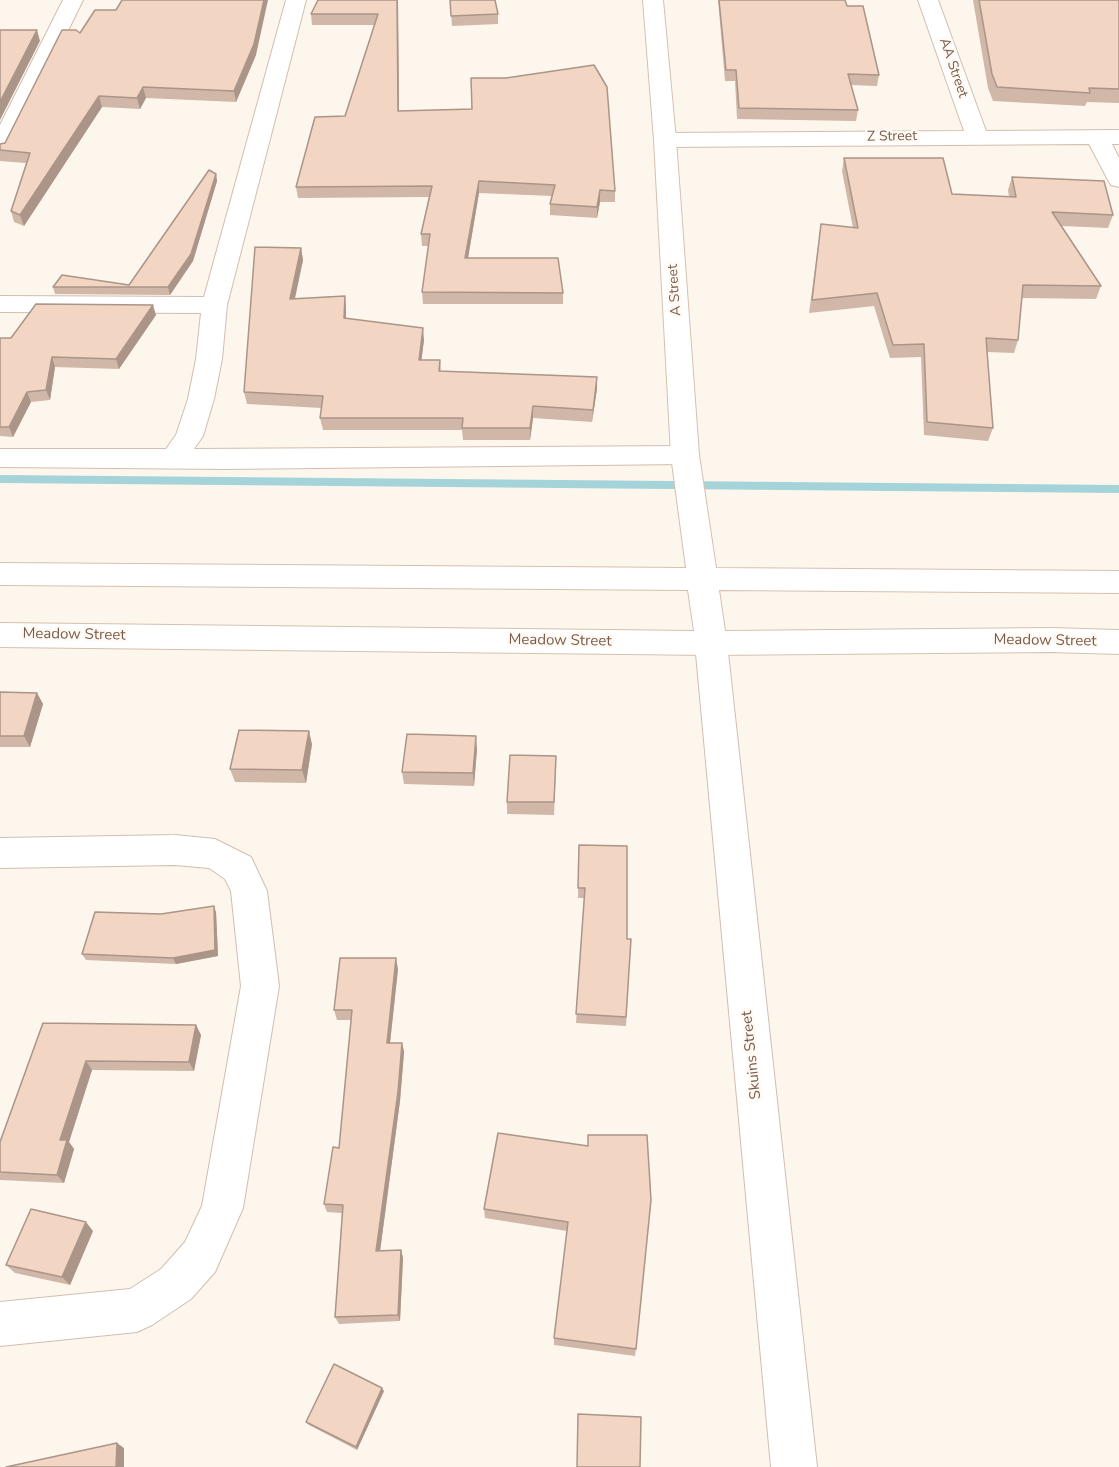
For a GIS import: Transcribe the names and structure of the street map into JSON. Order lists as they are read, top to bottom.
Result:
{
  "streets": {
    "street": [
      "AA Street",
      "Z Street",
      "A Street",
      "Meadow Street",
      "Skuins Street"
    ]
  },
  "crossings": [
    ["AA Street", "Z Street"],
    ["Z Street", "A Street"],
    ["A Street", "Skuins Street"],
    ["Meadow Street", "Skuins Street"]
  ]
}
